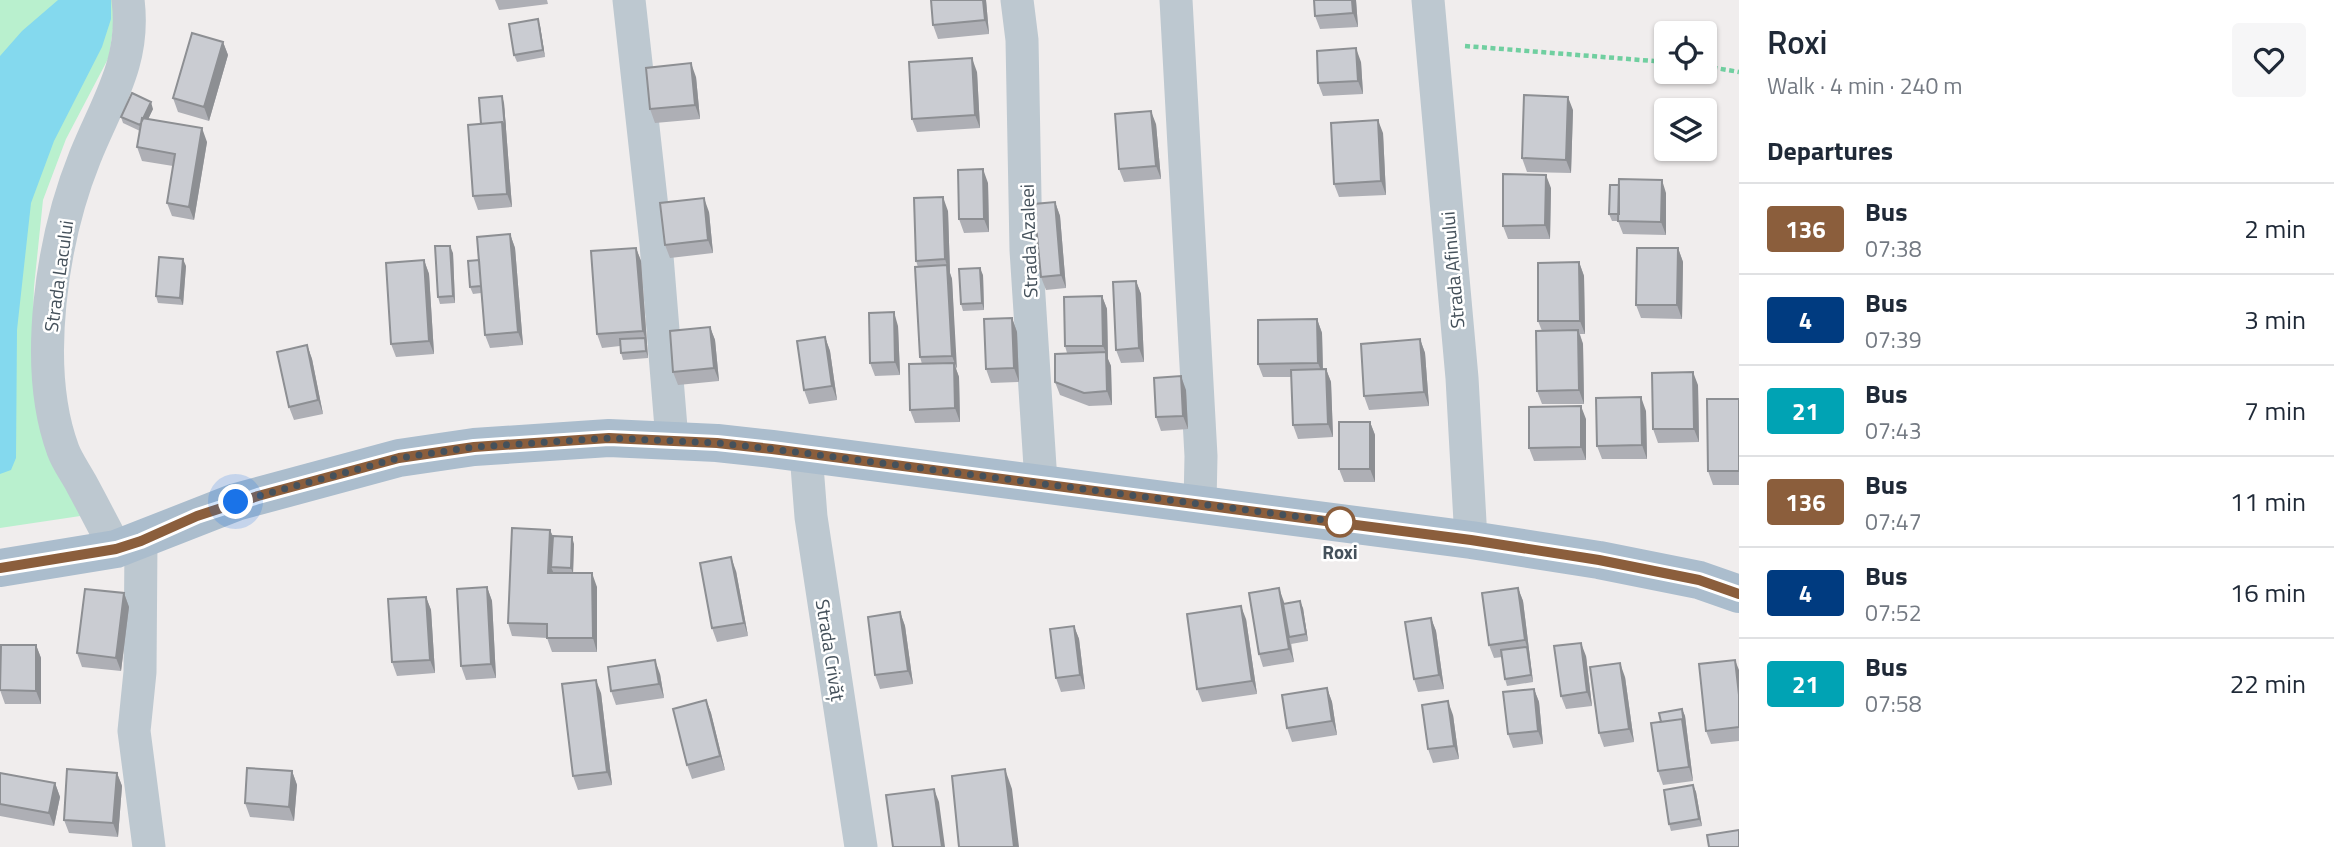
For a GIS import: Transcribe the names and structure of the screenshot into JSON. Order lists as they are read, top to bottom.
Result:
{
  "streets": {
    "street": [
      "Strada Azaleei",
      "Strada Afinului",
      "Strada Lacului",
      "Strada Crivăț"
    ]
  },
  "places": ["Roxi"],
  "lines": ["bus line 136"],
  "page": {
    "heading": [
      ["Roxi", "Walk · 4 min · 240 m"],
      "Departures"
    ],
    "list": [
      {
        "mark": "136",
        "name": "Bus",
        "note": "07:38",
        "value": "2 min"
      },
      {
        "mark": "4",
        "name": "Bus",
        "note": "07:39",
        "value": "3 min"
      },
      {
        "mark": "21",
        "name": "Bus",
        "note": "07:43",
        "value": "7 min"
      },
      {
        "mark": "136",
        "name": "Bus",
        "note": "07:47",
        "value": "11 min"
      },
      {
        "mark": "4",
        "name": "Bus",
        "note": "07:52",
        "value": "16 min"
      },
      {
        "mark": "21",
        "name": "Bus",
        "note": "07:58",
        "value": "22 min"
      }
    ]
  }
}
